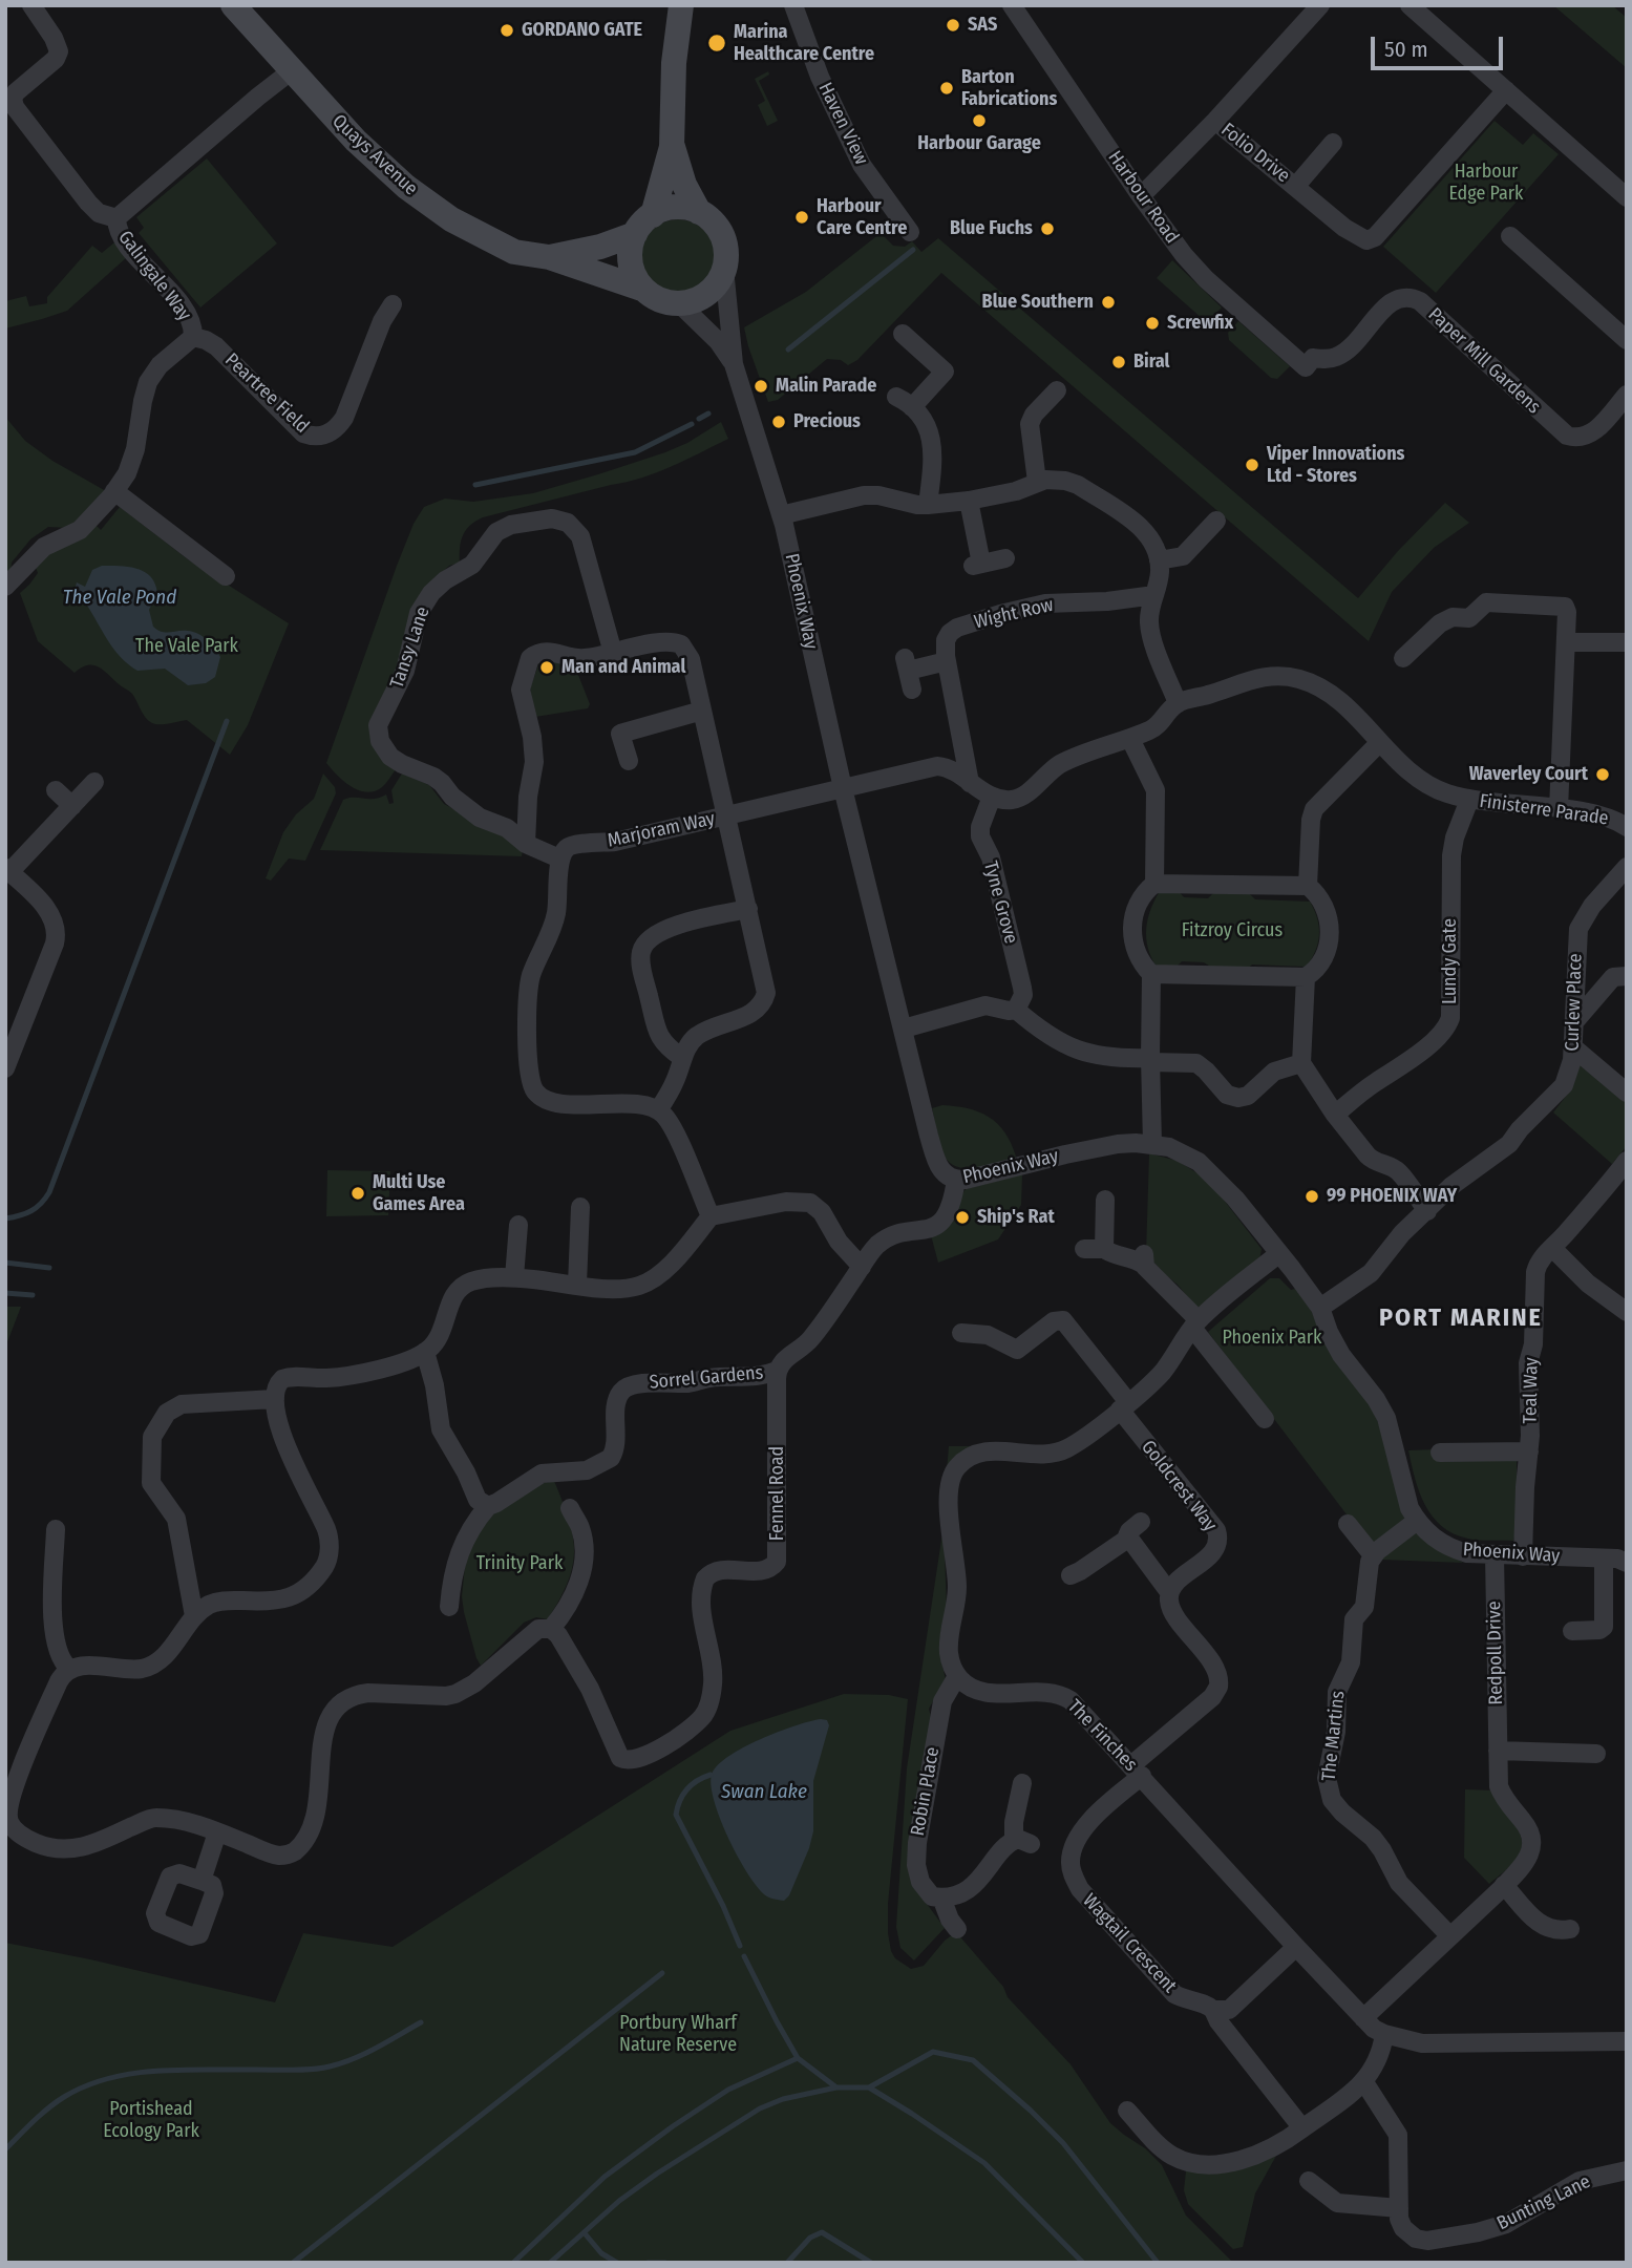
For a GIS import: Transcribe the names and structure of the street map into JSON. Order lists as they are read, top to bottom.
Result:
{
  "streets": {
    "street": [
      "Haven View",
      "Folio Drive",
      "Quays Avenue",
      "Harbour Road",
      "Galingale Way",
      "Paper Mill Gardens",
      "Peartree Field",
      "Phoenix Way",
      "Wight Row",
      "Tansy Lane",
      "Finisterre Parade",
      "Marjoram Way",
      "Tyne Grove",
      "Lundy Gate",
      "Curlew Place",
      "Sorrel Gardens",
      "Teal Way",
      "Goldcrest Way",
      "Fennel Road",
      "Redpoll Drive",
      "The Finches",
      "The Martins",
      "Robin Place",
      "Wagtail Crescent",
      "Bunting Lane"
    ]
  },
  "crossings": [
    ["Quays Avenue", "Galingale Way"],
    ["Quays Avenue", "Phoenix Way"],
    ["Harbour Road", "Paper Mill Gardens"],
    ["Galingale Way", "Peartree Field"],
    ["Phoenix Way", "Marjoram Way"],
    ["Phoenix Way", "Curlew Place"],
    ["Phoenix Way", "Teal Way"],
    ["Phoenix Way", "Redpoll Drive"],
    ["Tansy Lane", "Marjoram Way"],
    ["Finisterre Parade", "Lundy Gate"],
    ["Sorrel Gardens", "Fennel Road"],
    ["Redpoll Drive", "The Finches"],
    ["Redpoll Drive", "The Martins"],
    ["The Finches", "Robin Place"],
    ["The Finches", "Wagtail Crescent"]
  ],
  "districts": ["PORT MARINE"],
  "water": ["The Vale Pond", "Swan Lake"],
  "parks": [
    "Harbour Edge Park",
    "The Vale Park",
    "Fitzroy Circus",
    "Phoenix Park",
    "Trinity Park",
    "Portbury Wharf Nature Reserve",
    "Portishead Ecology Park"
  ],
  "places": [
    "SAS",
    "GORDANO GATE",
    "Marina Healthcare Centre",
    "Barton Fabrications",
    "Harbour Garage",
    "Harbour Care Centre",
    "Blue Fuchs",
    "Blue Southern",
    "Screwfix",
    "Biral",
    "Malin Parade",
    "Precious",
    "Viper Innovations Ltd - Stores",
    "Man and Animal",
    "Waverley Court",
    "Multi Use Games Area",
    "99 PHOENIX WAY",
    "Ship's Rat"
  ],
  "scale_bar": "50 m"
}
